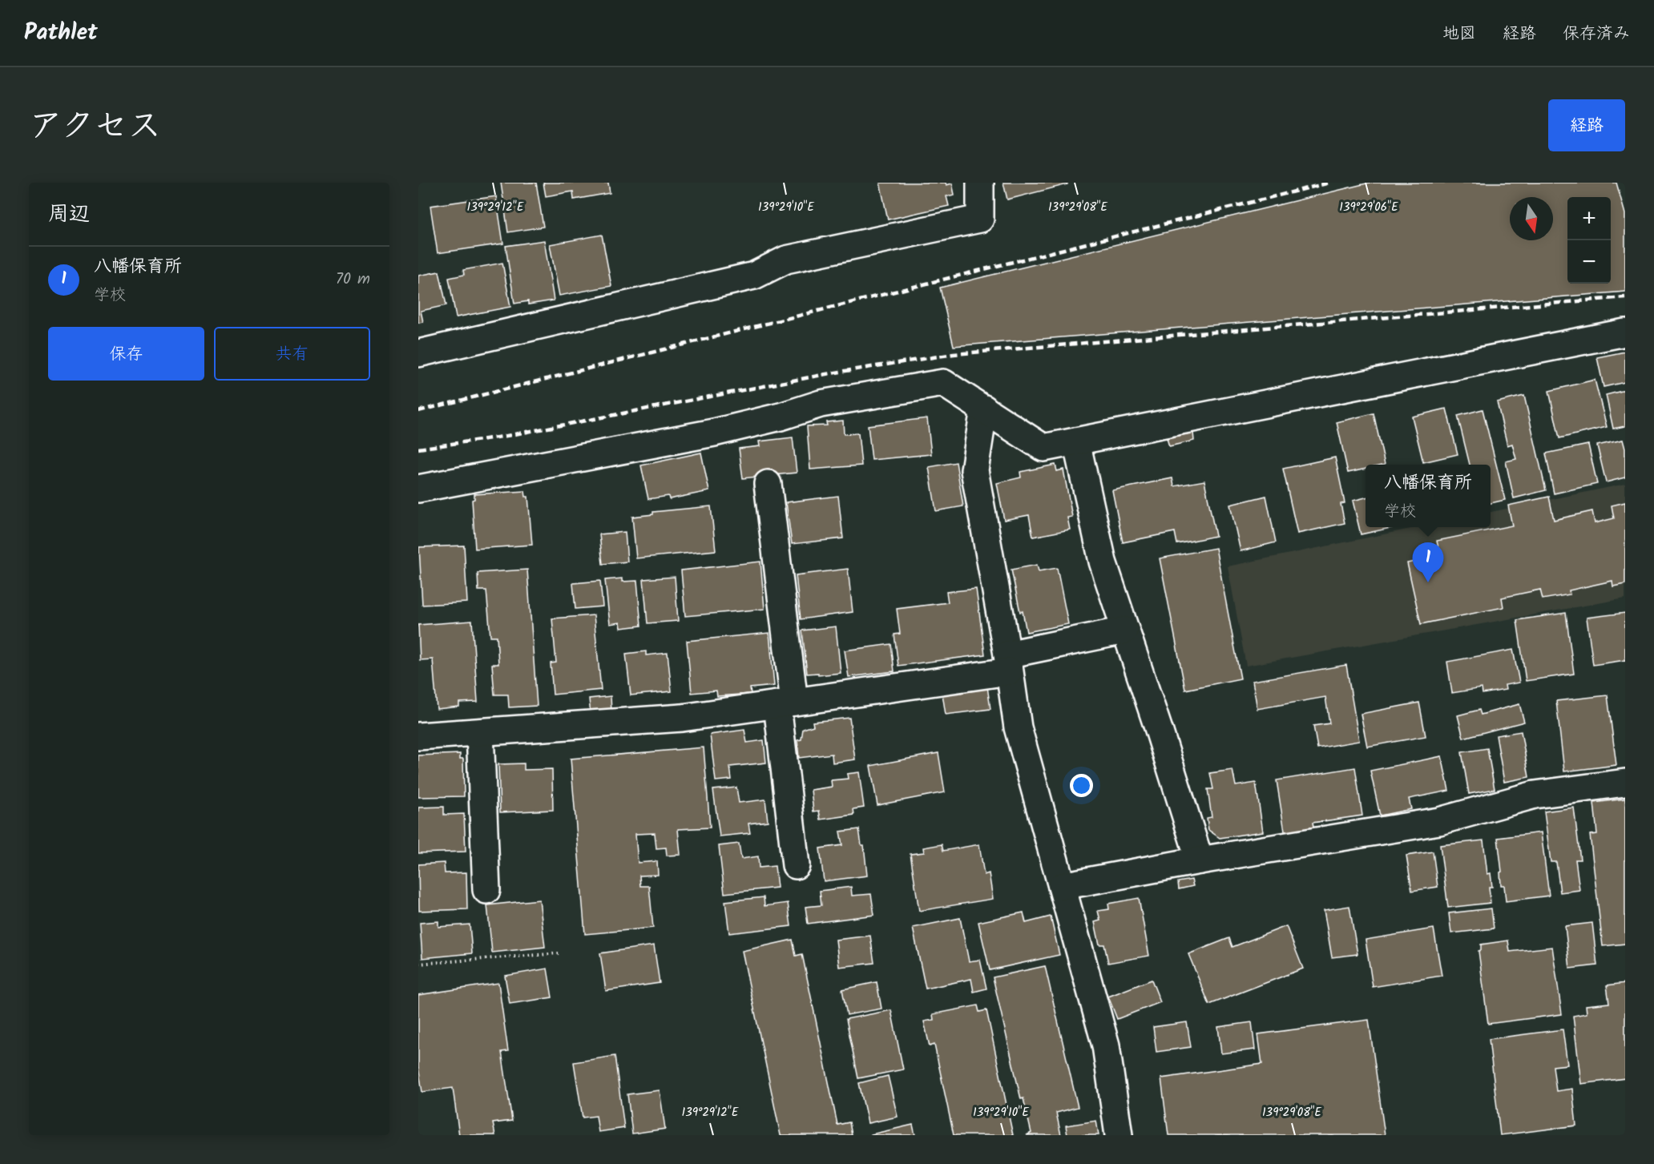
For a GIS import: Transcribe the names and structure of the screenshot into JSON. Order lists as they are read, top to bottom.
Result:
{
  "north": "bottom",
  "page": {
    "header": "Pathlet",
    "nav": ["地図", "経路", "保存済み"],
    "title": "アクセス",
    "buttons": [
      "経路",
      ["保存", "共有"]
    ],
    "heading": "周辺",
    "map_buttons": ["+", "−"],
    "list": [
      {
        "mark": "1",
        "name": "八幡保育所",
        "note": "学校",
        "value": "70 m"
      }
    ],
    "popup": ["八幡保育所", "学校"],
    "pins": "1"
  },
  "coordinates": [
    "139°29'12\"E",
    "139°29'10\"E",
    "139°29'08\"E",
    "139°29'06\"E"
  ]
}
